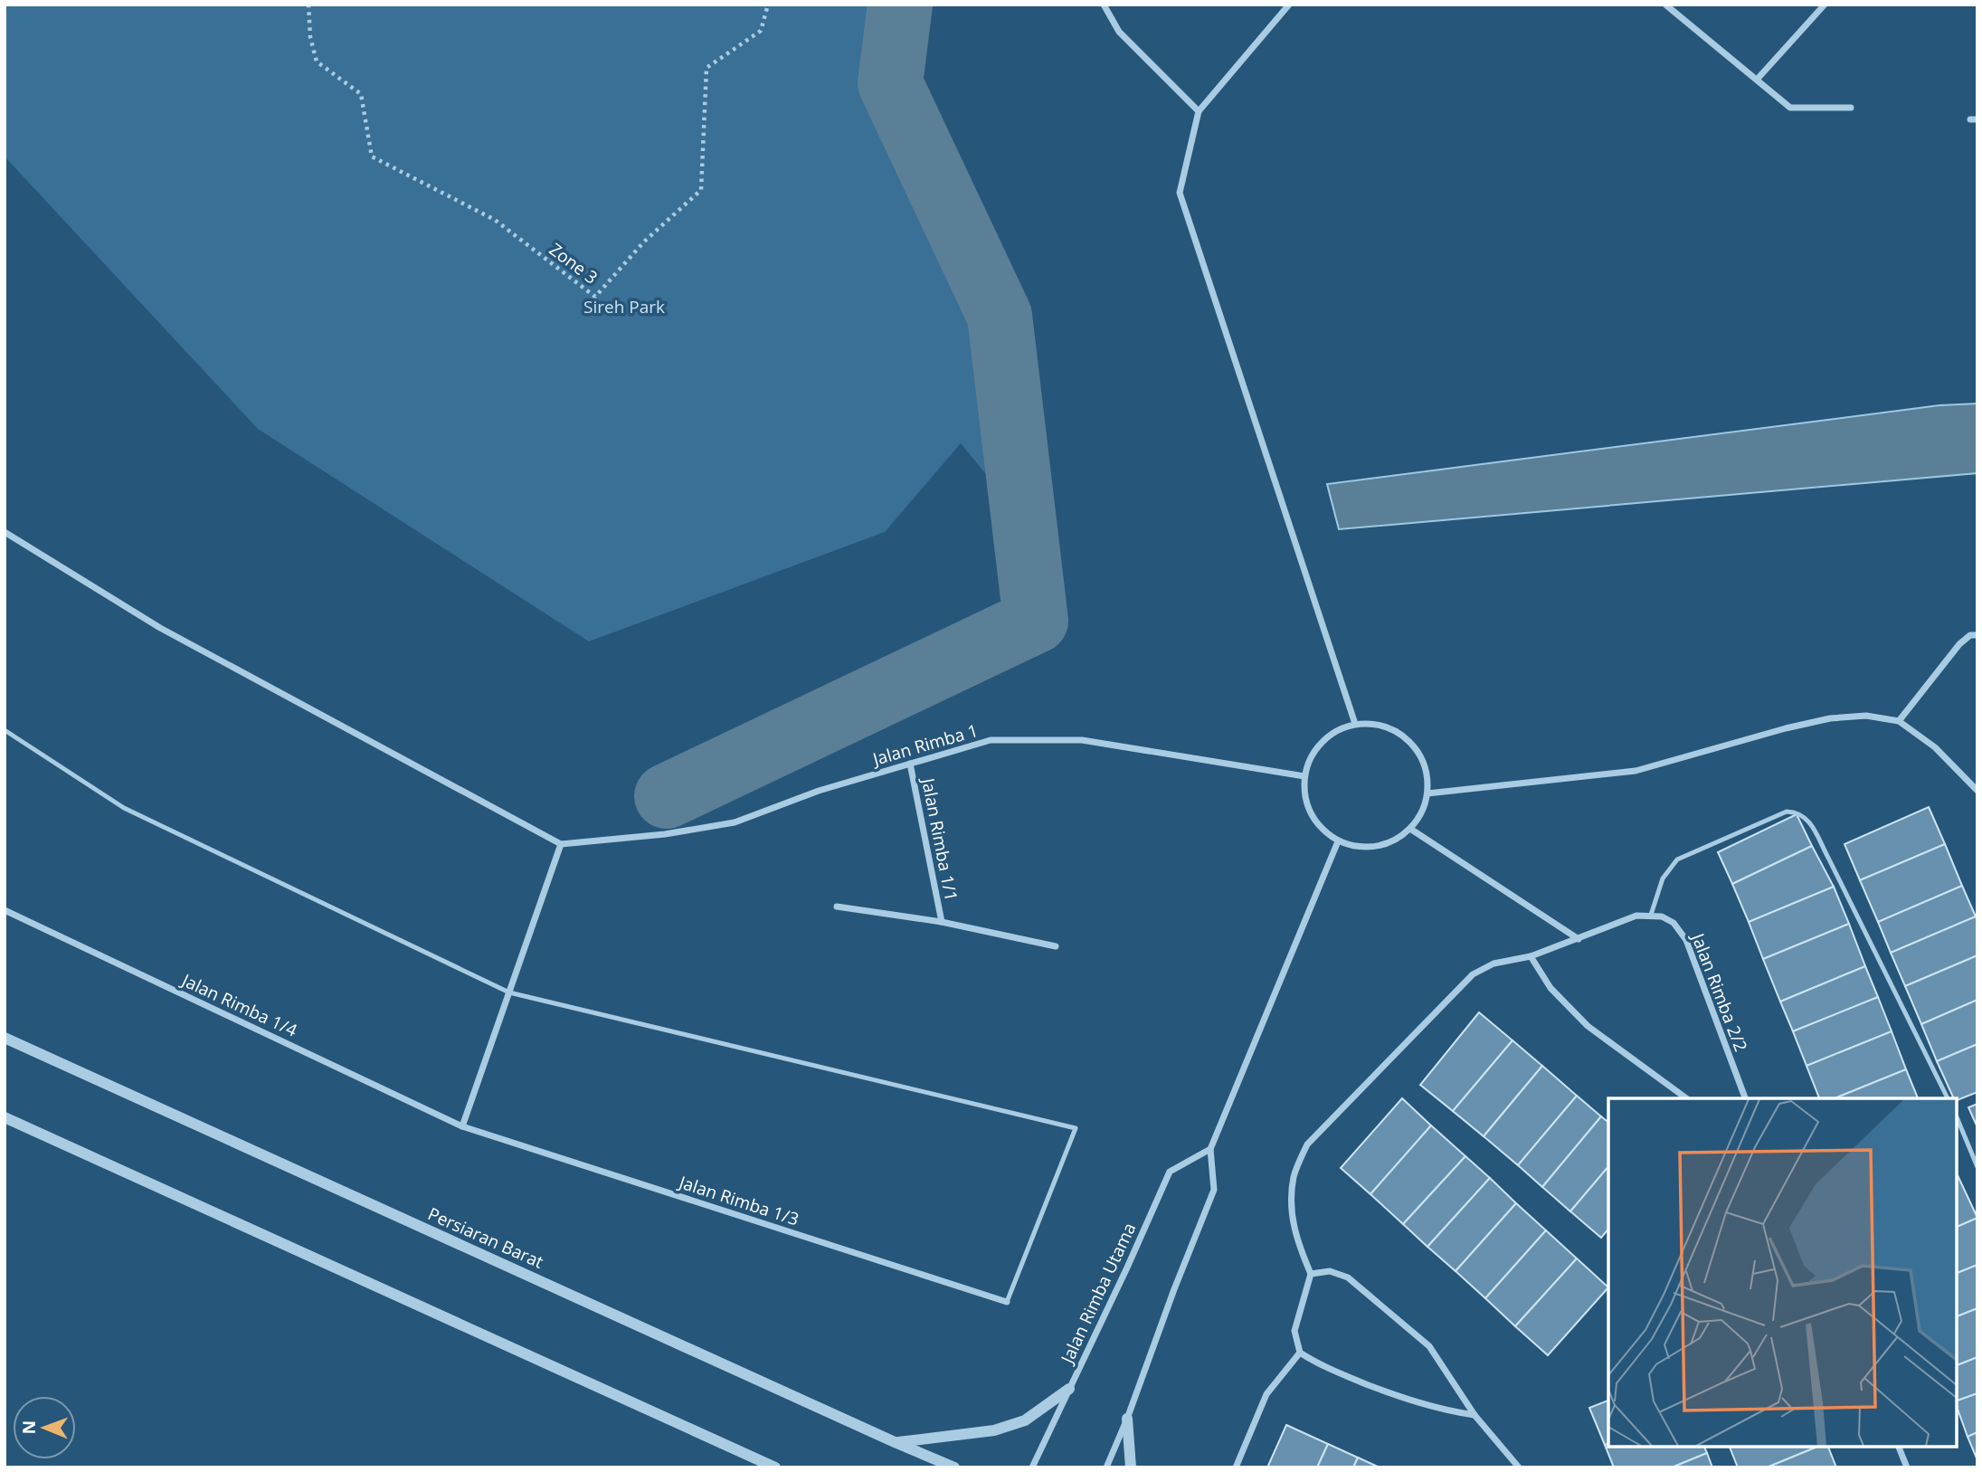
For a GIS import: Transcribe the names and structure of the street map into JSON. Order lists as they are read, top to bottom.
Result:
{
  "streets": {
    "street": [
      "Jalan Rimba 1",
      "Jalan Rimba 1/1",
      "Jalan Rimba 2/2",
      "Jalan Rimba 1/4",
      "Jalan Rimba 1/3",
      "Persiaran Barat",
      "Jalan Rimba Utama"
    ],
    "path": ["Zone 3"]
  },
  "crossings": [
    ["Jalan Rimba 1", "Jalan Rimba 1/1"],
    ["Jalan Rimba 1/4", "Jalan Rimba 1/3"]
  ],
  "parks": ["Sireh Park"],
  "north": "left"
}
